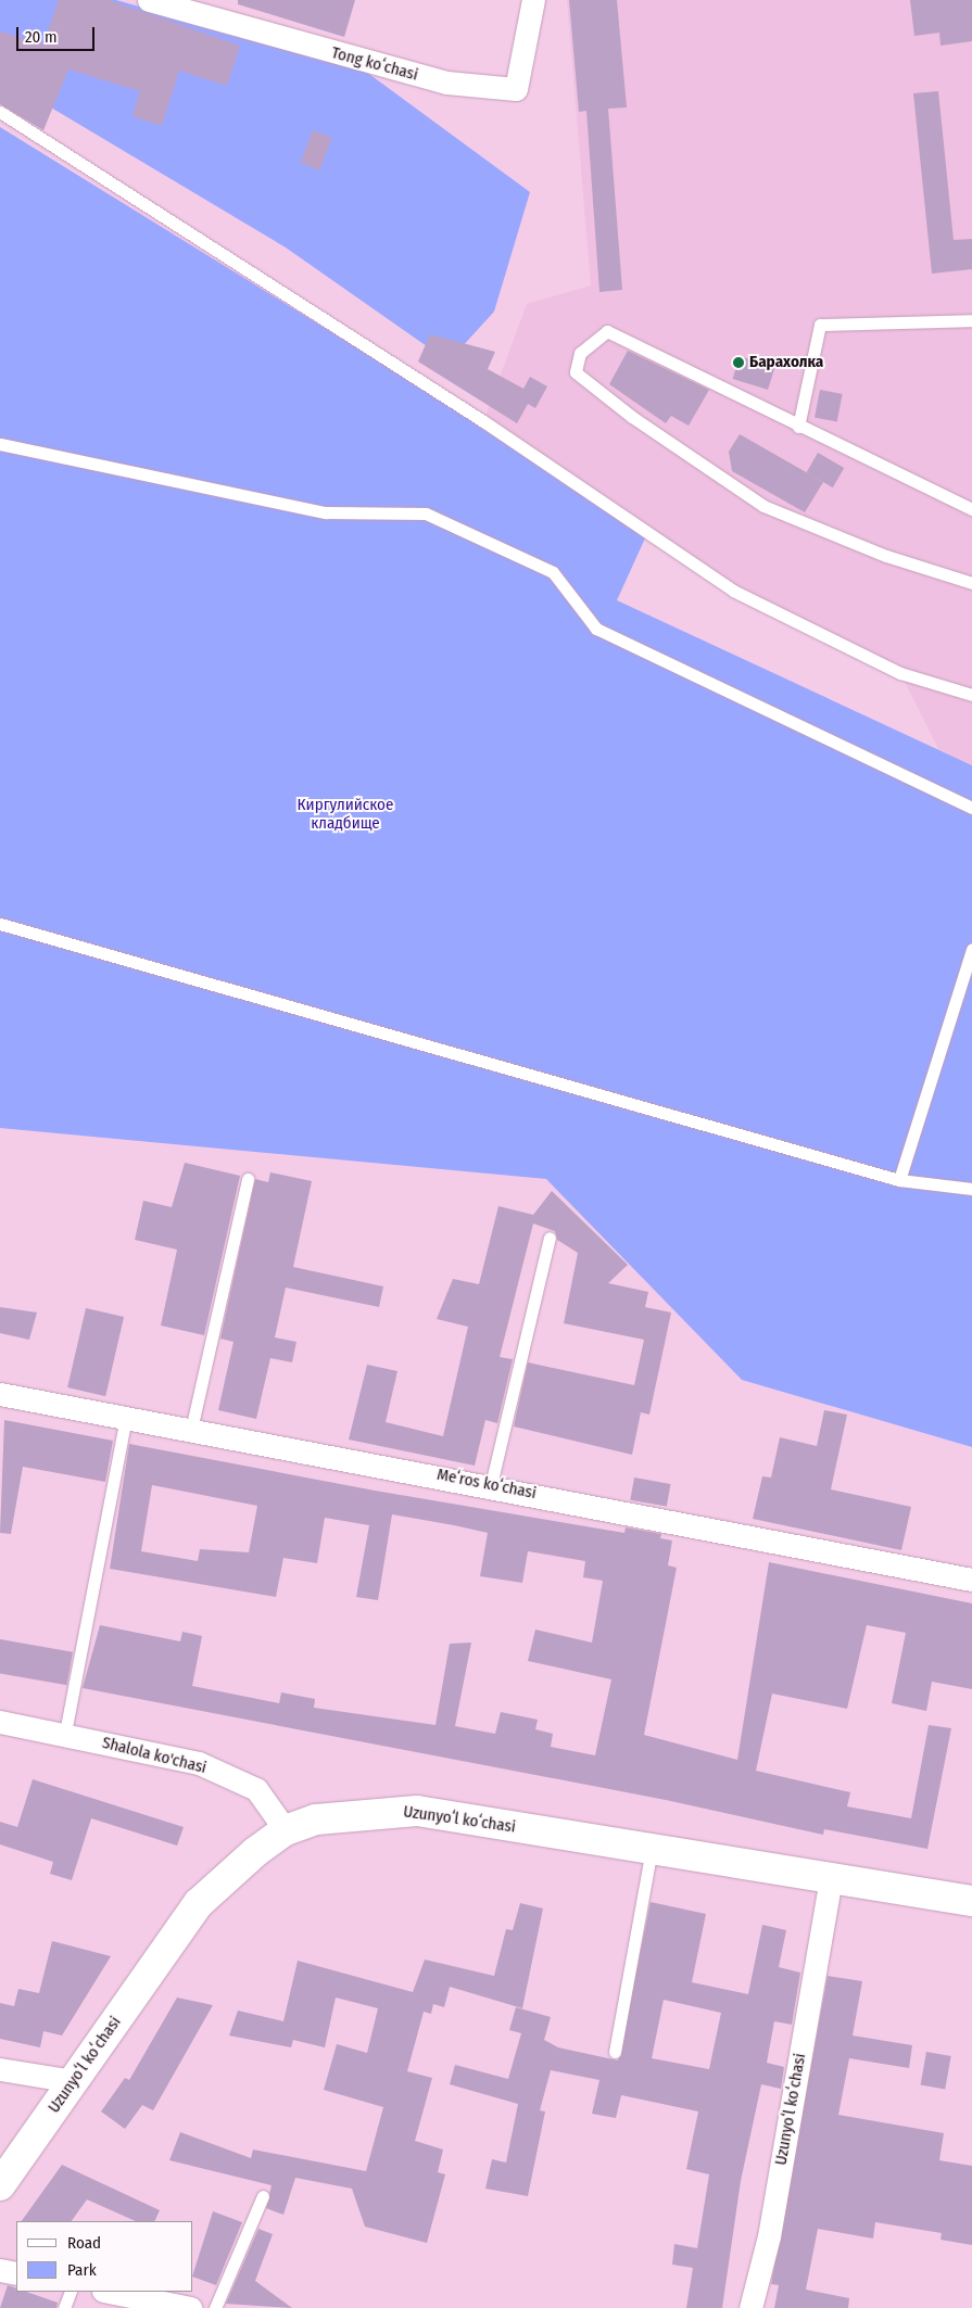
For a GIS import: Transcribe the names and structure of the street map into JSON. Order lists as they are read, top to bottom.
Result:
{
  "streets": {
    "main road": ["Uzunyoʻl koʻchasi"],
    "street": ["Tong koʻchasi", "Meʻros koʻchasi", "Shalola ko'chasi"]
  },
  "crossings": [
    ["Shalola ko'chasi", "Uzunyoʻl koʻchasi"]
  ],
  "parks": ["Киргулийское кладбище"],
  "places": ["Барахолка"],
  "legend": ["Road", "Park"],
  "scale_bar": "20 m"
}
